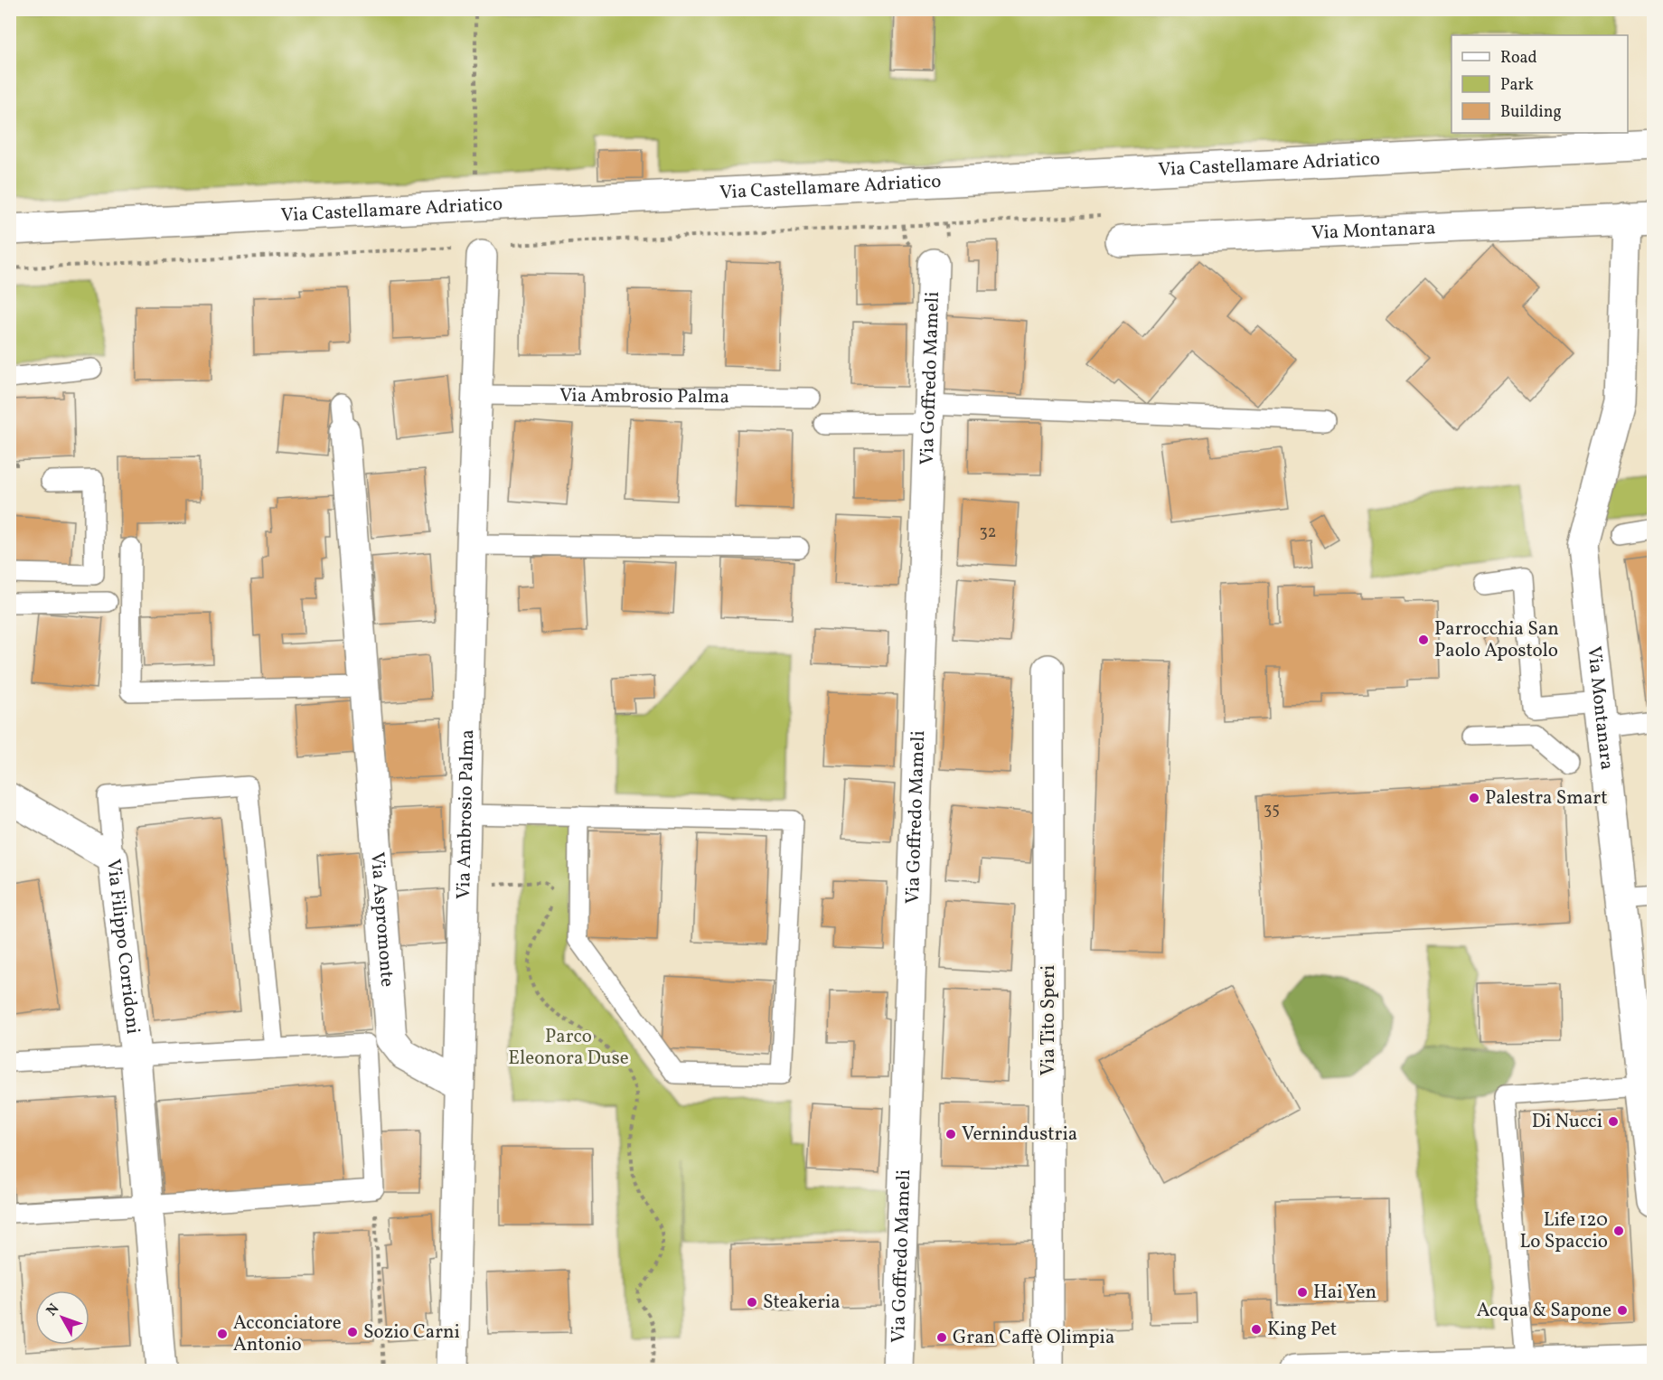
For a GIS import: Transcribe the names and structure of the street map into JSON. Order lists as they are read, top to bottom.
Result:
{
  "streets": {
    "street": [
      "Via Castellamare Adriatico",
      "Via Montanara",
      "Via Goffredo Mameli",
      "Via Ambrosio Palma",
      "Via Aspromonte",
      "Via Filippo Corridoni",
      "Via Tito Speri"
    ]
  },
  "crossings": [
    ["Via Castellamare Adriatico", "Via Ambrosio Palma"],
    ["Via Ambrosio Palma", "Via Aspromonte"]
  ],
  "parks": ["Parco Eleonora Duse"],
  "places": [
    "Parrocchia San Paolo Apostolo",
    "Palestra Smart",
    "Di Nucci",
    "Vernindustria",
    "Life 120 Lo Spaccio",
    "Hai Yen",
    "Steakeria",
    "Acqua & Sapone",
    "King Pet",
    "Sozio Carni",
    "Acconciatore Antonio",
    "Gran Caffè Olimpia"
  ],
  "house_numbers": ["32", "35"],
  "legend": ["Road", "Park", "Building"],
  "north": "top left"
}
